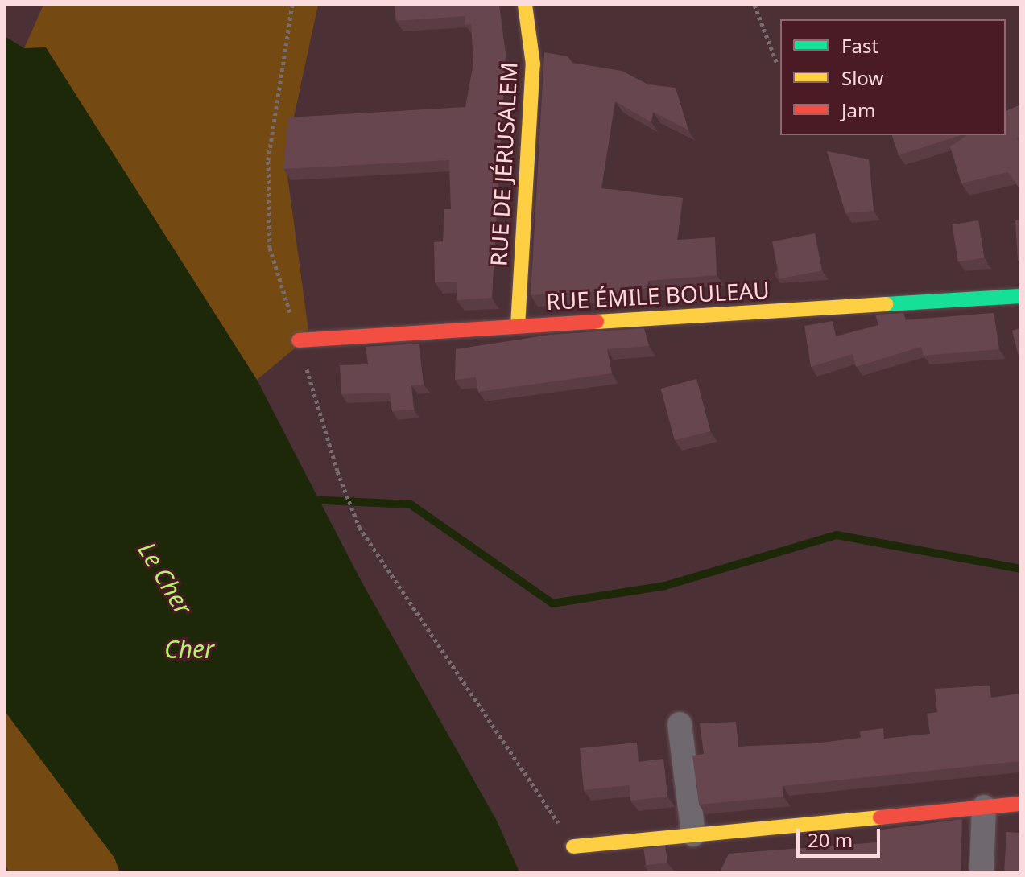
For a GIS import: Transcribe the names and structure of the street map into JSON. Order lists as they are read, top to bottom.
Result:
{
  "streets": {
    "street": ["RUE DE JÉRUSALEM", "RUE ÉMILE BOULEAU"]
  },
  "crossings": [
    ["RUE DE JÉRUSALEM", "RUE ÉMILE BOULEAU"]
  ],
  "water": ["Le Cher", "Cher"],
  "legend": ["Fast", "Slow", "Jam"],
  "scale_bar": "20 m"
}
